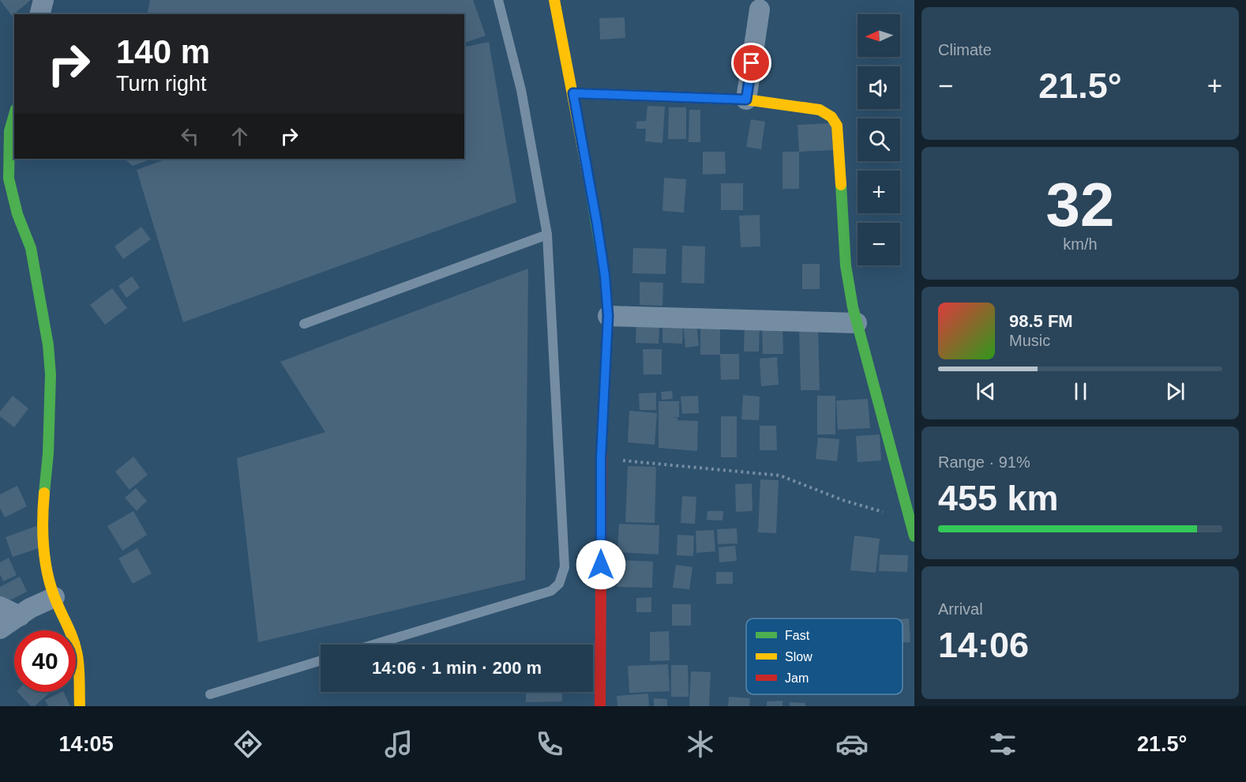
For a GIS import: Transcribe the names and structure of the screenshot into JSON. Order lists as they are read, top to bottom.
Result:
{
  "legend": ["Fast", "Slow", "Jam"],
  "north": "left",
  "page": {
    "tile": [
      "Climate",
      ["32", "km/h"],
      ["Range · 91%", "455 km"],
      ["Arrival", "14:06"]
    ],
    "map_buttons": ["+", "−"],
    "turn": ["140 m", "Turn right"],
    "heat": ["−", "21.5°", "+"],
    "song": ["98.5 FM", "Music"],
    "limit": "40",
    "trip": "14:06 · 1 min · 200 m",
    "tabs": ["14:05", "21.5°"]
  }
}
